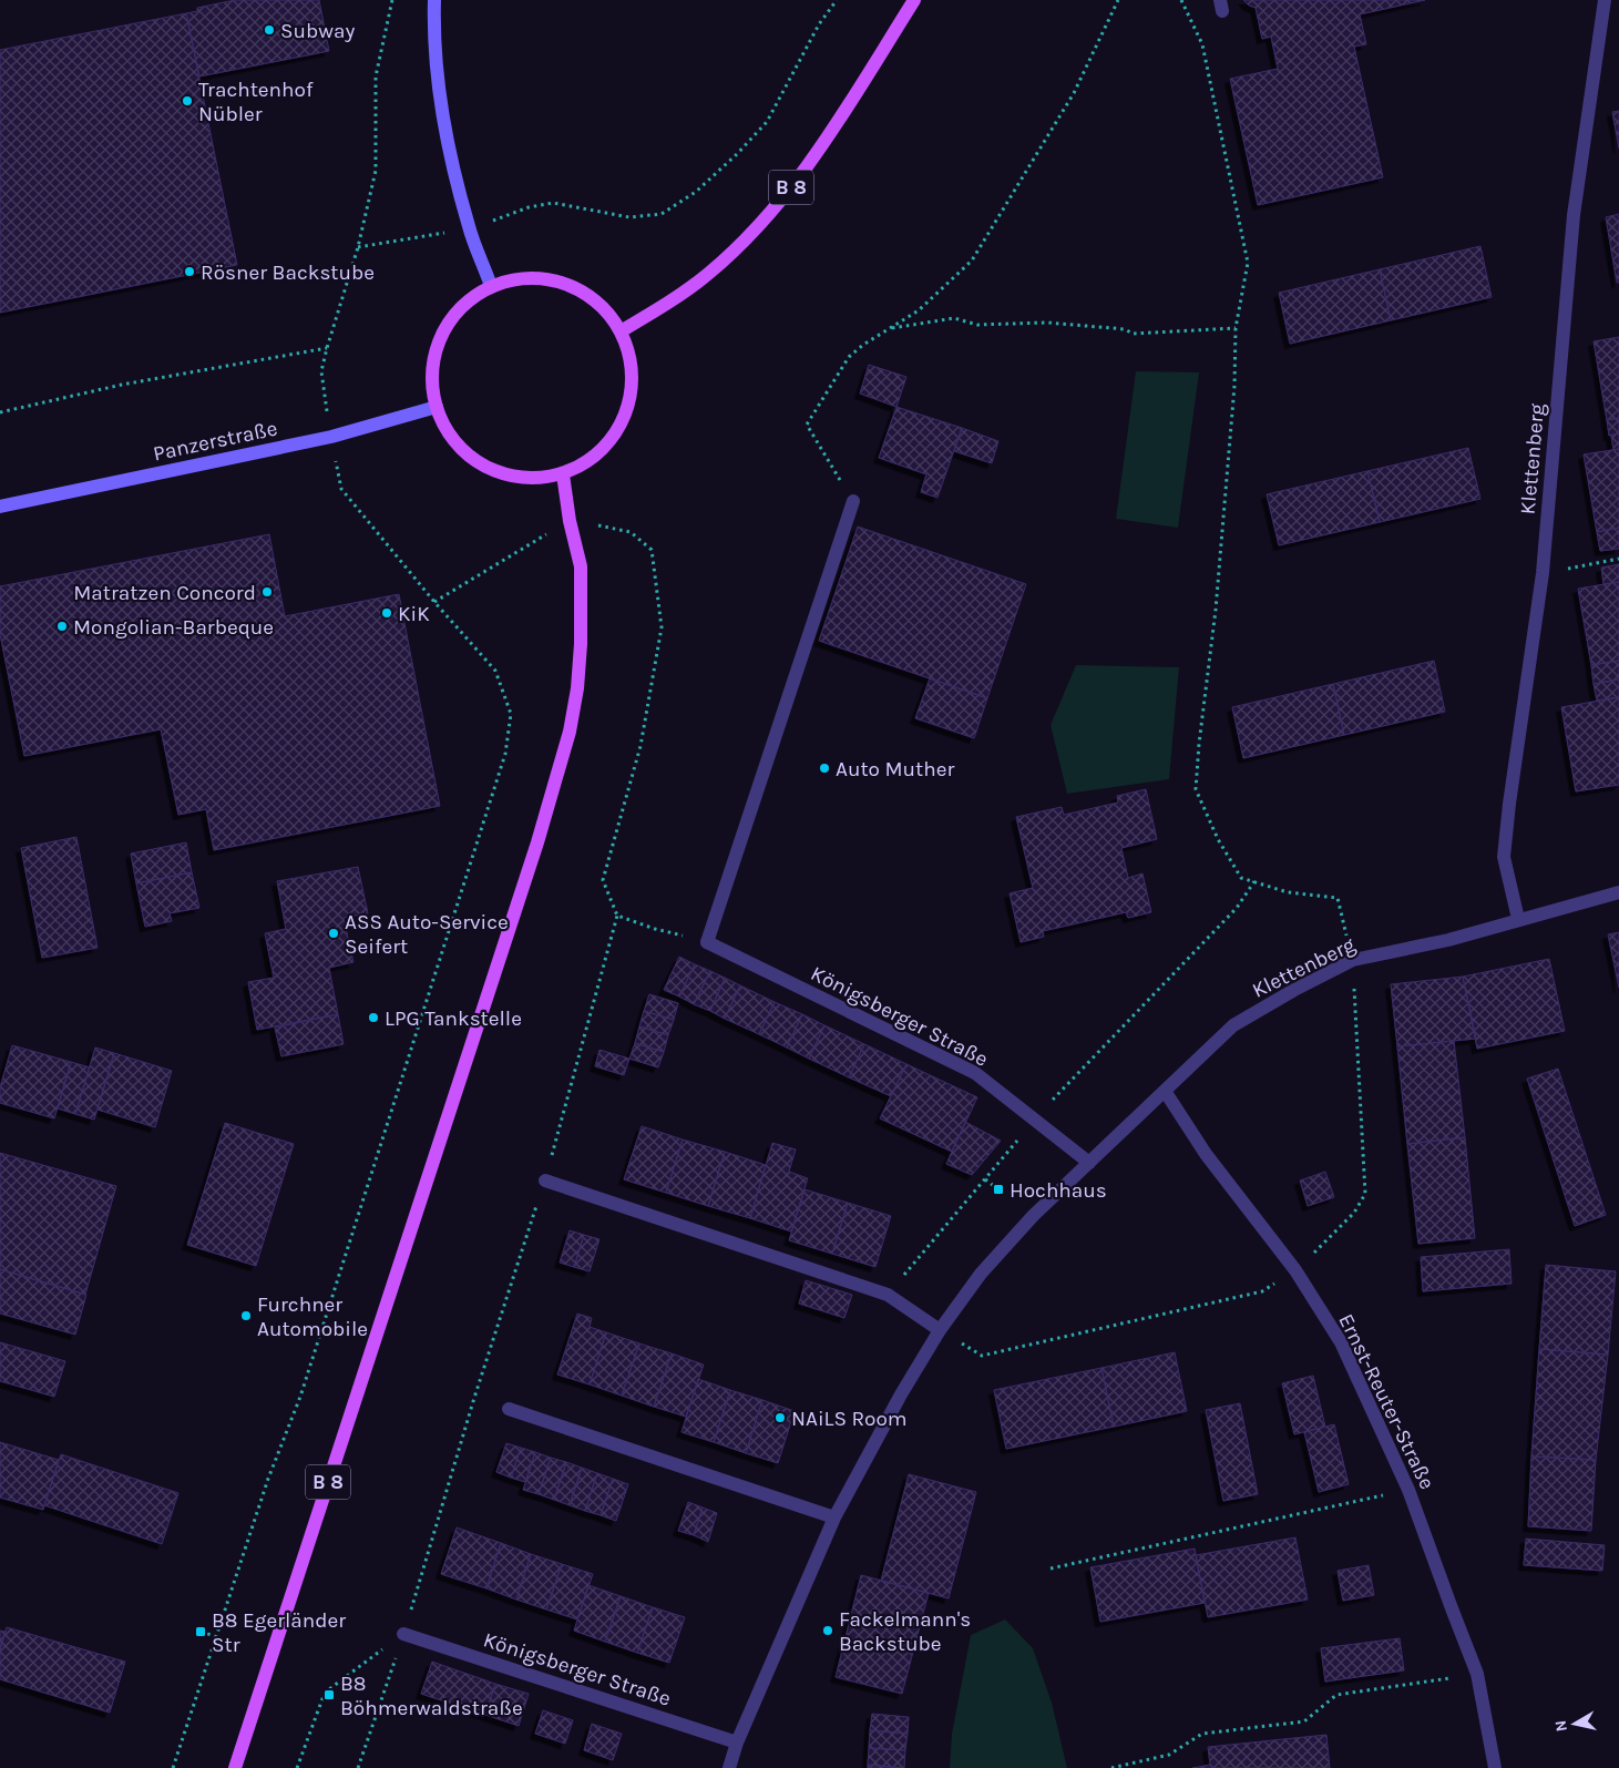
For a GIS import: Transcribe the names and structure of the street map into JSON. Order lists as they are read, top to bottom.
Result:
{
  "streets": {
    "main road": ["B 8", "Panzerstraße"],
    "street": ["Klettenberg", "Königsberger Straße", "Ernst-Reuter-Straße"]
  },
  "crossings": [
    ["Klettenberg", "Ernst-Reuter-Straße"]
  ],
  "places": {
    "other": [
      "Subway",
      "Trachtenhof Nübler",
      "Rösner Backstube",
      "Matratzen Concord",
      "KiK",
      "Mongolian-Barbeque",
      "Auto Muther",
      "ASS Auto-Service Seifert",
      "LPG Tankstelle",
      "Furchner Automobile",
      "NAiLS Room",
      "Fackelmann's Backstube"
    ],
    "transit": ["Hochhaus", "B8 Egerländer Str", "B8 Böhmerwaldstraße"]
  },
  "north": "left"
}
